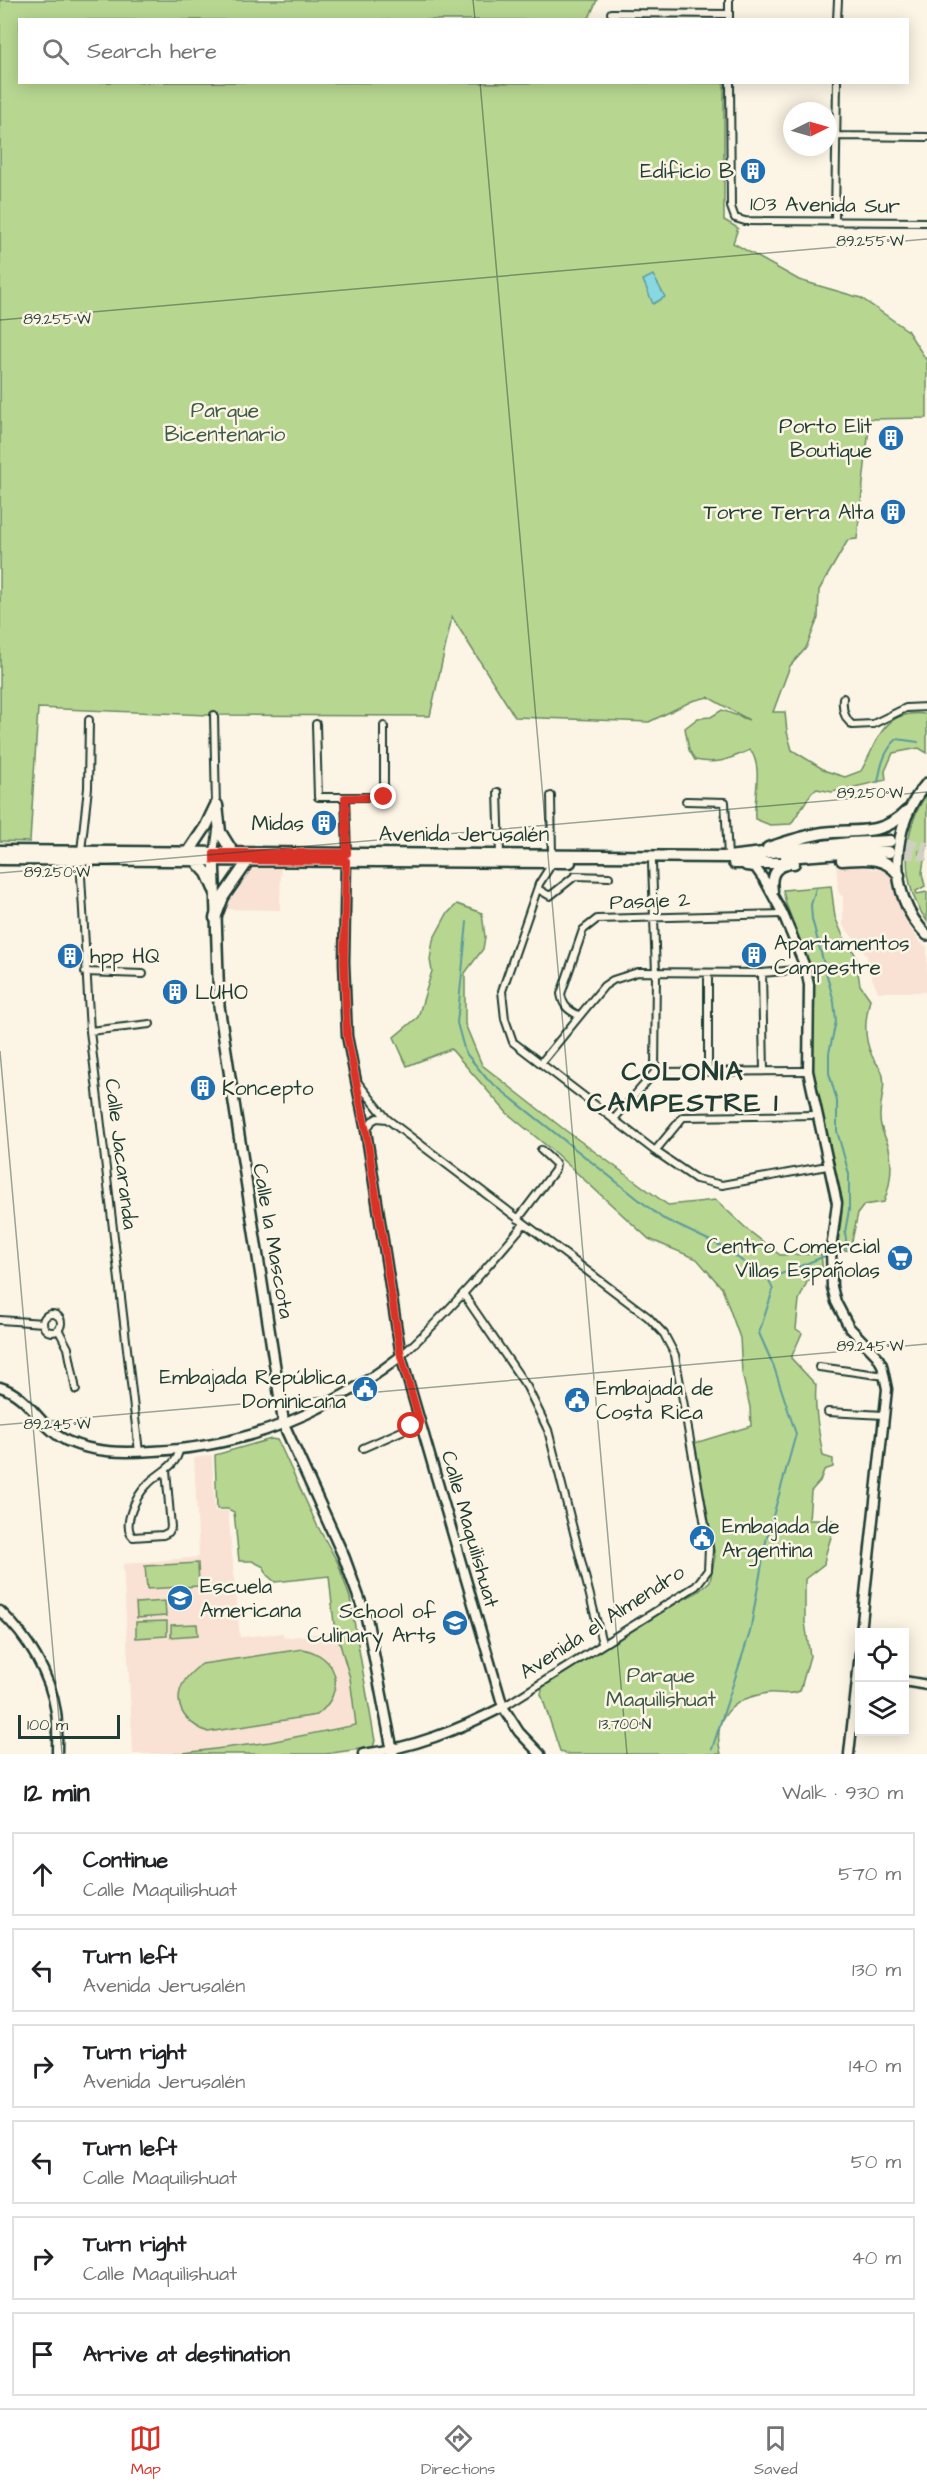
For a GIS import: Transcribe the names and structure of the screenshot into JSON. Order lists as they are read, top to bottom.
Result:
{
  "streets": {
    "main road": ["Avenida Jerusalén", "Calle la Mascota"],
    "street": [
      "103 Avenida Sur",
      "Pasaje 2",
      "Calle Jacaranda",
      "Calle Maquilishuat",
      "Avenida el Almendro"
    ]
  },
  "crossings": [
    ["Avenida Jerusalén", "Calle Jacaranda"],
    ["Avenida Jerusalén", "Calle la Mascota"],
    ["Avenida Jerusalén", "Calle Maquilishuat"],
    ["Calle la Mascota", "Avenida el Almendro"],
    ["Calle Maquilishuat", "Avenida el Almendro"]
  ],
  "districts": ["COLONIA CAMPESTRE 1"],
  "parks": ["Parque Bicentenario", "Parque Maquilishuat"],
  "places": {
    "building": [
      "Edificio B",
      "Porto Elit Boutique",
      "Torre Terra Alta",
      "Midas",
      "Apartamentos Campestre",
      "hpp HQ",
      "LUHO",
      "Koncepto"
    ],
    "supermarket": ["Centro Comercial Villas Españolas"],
    "public building": ["Embajada República Dominicana", "Embajada de Costa Rica", "Embajada de Argentina"],
    "school or university": ["Escuela Americana", "School of Culinary Arts"]
  },
  "scale_bar": "100 m",
  "north": "right",
  "page": {
    "search": "Search here",
    "scale": "100 m",
    "heading": ["12 min", "Walk · 930 m"],
    "list": [
      ["Continue", "Calle Maquilishuat", "570 m"],
      ["Turn left", "Avenida Jerusalén", "130 m"],
      ["Turn right", "Avenida Jerusalén", "140 m"],
      ["Turn left", "Calle Maquilishuat", "50 m"],
      ["Turn right", "Calle Maquilishuat", "40 m"],
      "Arrive at destination"
    ],
    "nav": ["Map", "Directions", "Saved"]
  },
  "coordinates": [
    "89.255°W",
    "89.250°W",
    "89.245°W",
    "13.700°N"
  ]
}
